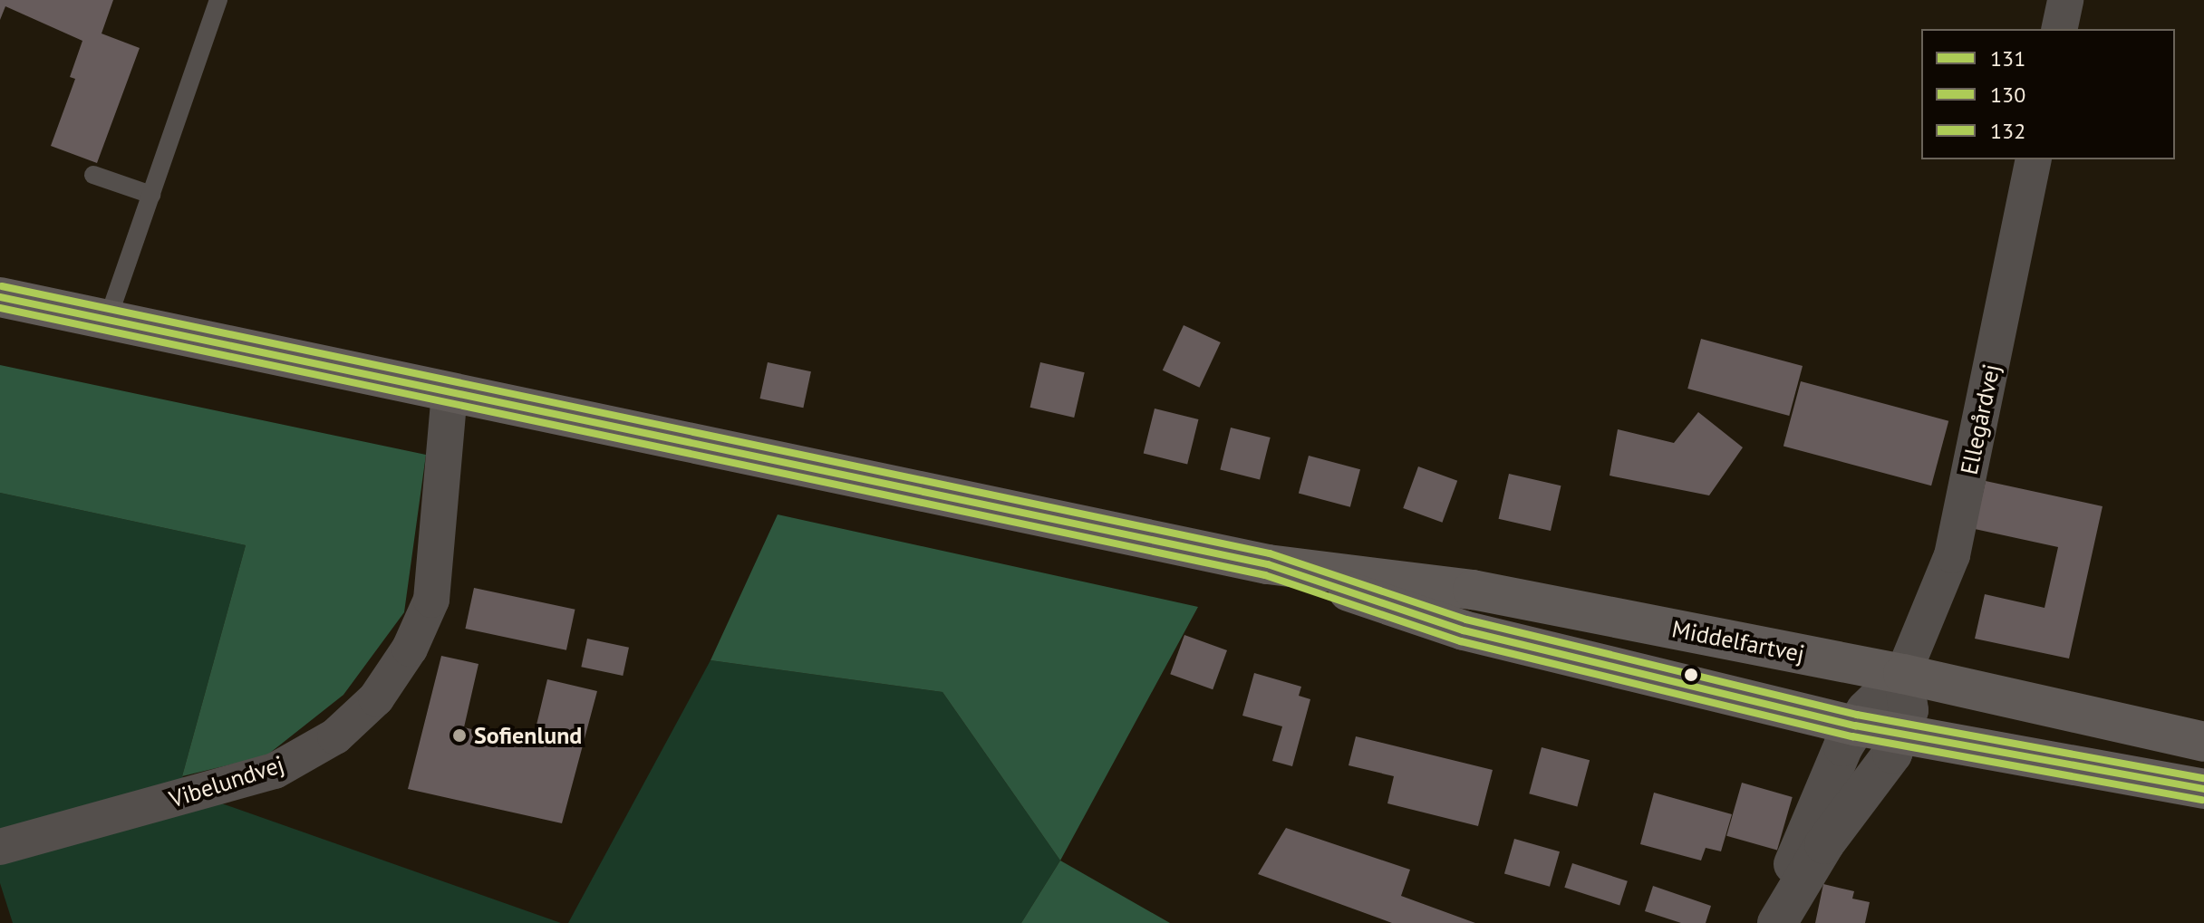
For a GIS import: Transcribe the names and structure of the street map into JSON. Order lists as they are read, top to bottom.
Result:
{
  "streets": {
    "main road": ["Middelfartvej"],
    "street": ["Ellegårdvej", "Vibelundvej"]
  },
  "crossings": [
    ["Ellegårdvej", "Middelfartvej"],
    ["Middelfartvej", "Vibelundvej"]
  ],
  "places": ["Sofienlund"],
  "lines": ["transit line 132", "transit line 131", "transit line 130"],
  "legend": ["131", "130", "132"]
}
